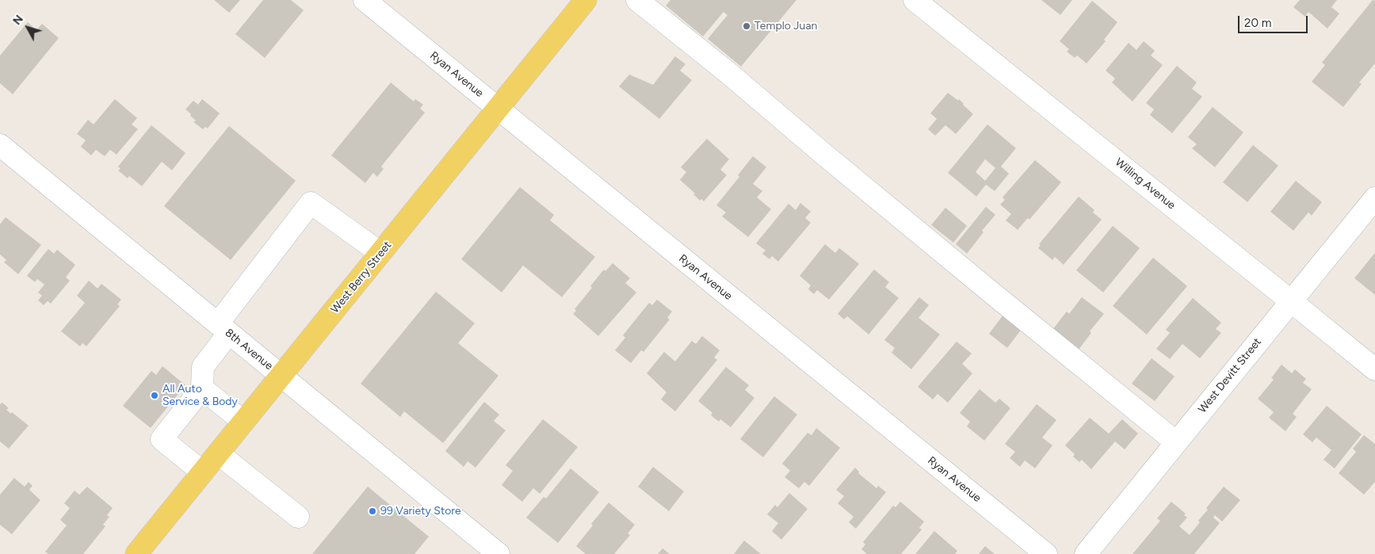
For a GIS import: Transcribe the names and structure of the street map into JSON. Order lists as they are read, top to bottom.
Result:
{
  "streets": {
    "main road": ["West Berry Street"],
    "street": [
      "Ryan Avenue",
      "Willing Avenue",
      "8th Avenue",
      "West Devitt Street"
    ]
  },
  "crossings": [
    ["Ryan Avenue", "West Berry Street"],
    ["Willing Avenue", "West Devitt Street"],
    ["West Berry Street", "8th Avenue"]
  ],
  "places": ["Templo Juan", "All Auto Service & Body", "99 Variety Store"],
  "scale_bar": "20 m",
  "north": "top left"
}
